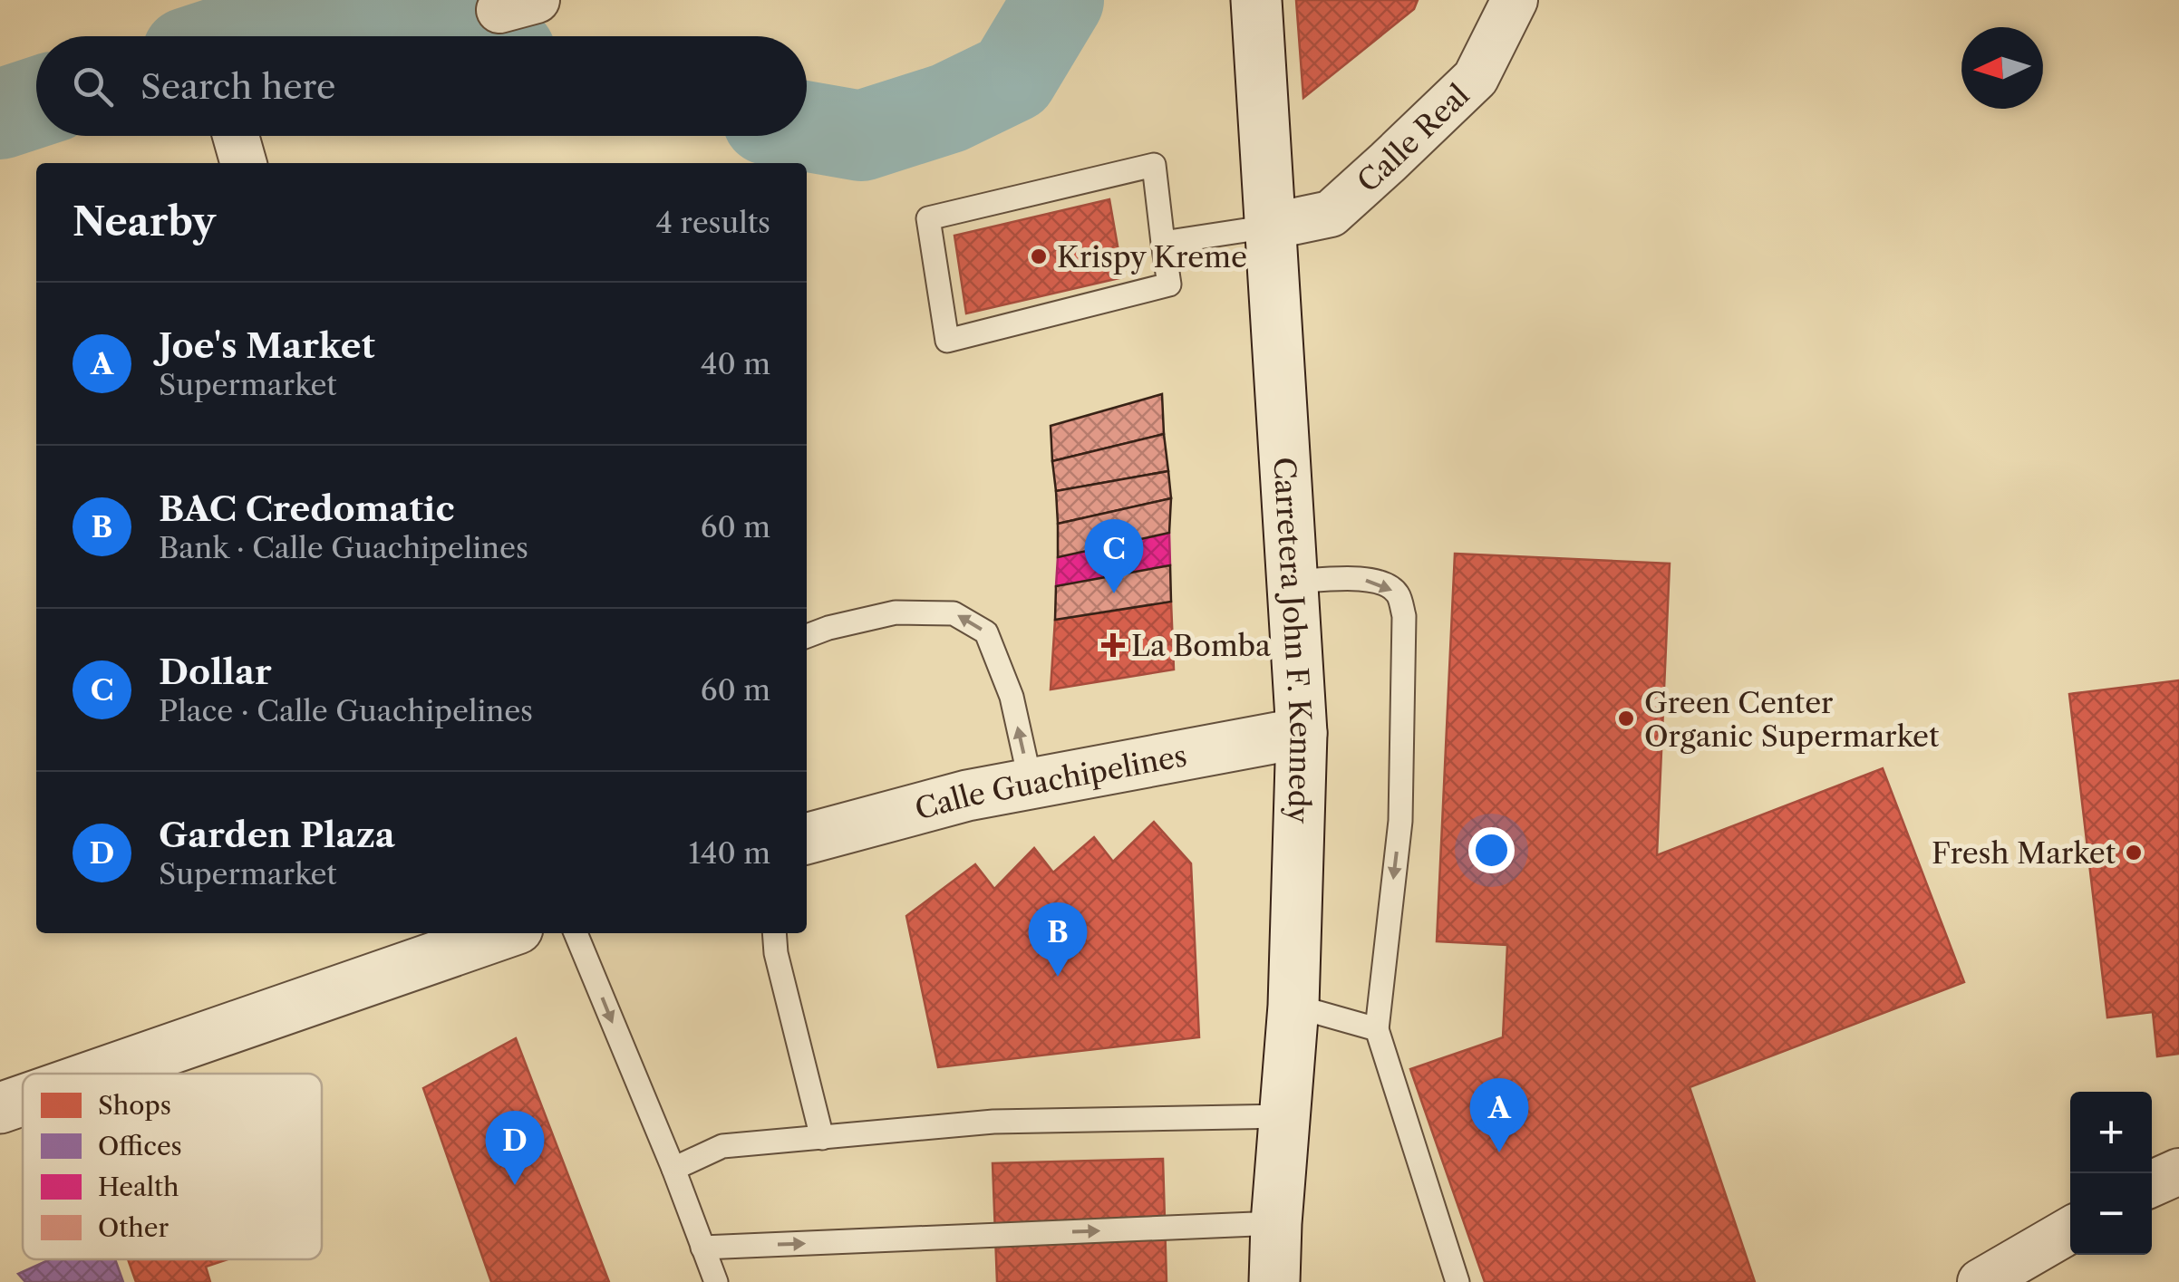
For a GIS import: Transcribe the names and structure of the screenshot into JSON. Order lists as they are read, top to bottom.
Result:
{
  "streets": {
    "main road": ["Carretera John F. Kennedy", "Calle Guachipelines"],
    "street": ["Calle Real"]
  },
  "crossings": [
    ["Calle Real", "Carretera John F. Kennedy"],
    ["Carretera John F. Kennedy", "Calle Guachipelines"]
  ],
  "places": {
    "other": ["Krispy Kreme", "Green Center Organic Supermarket", "Fresh Market"],
    "health": ["La Bomba"]
  },
  "legend": [
    "Shops",
    "Offices",
    "Health",
    "Other"
  ],
  "north": "left",
  "page": {
    "search": "Search here",
    "heading": ["Nearby", "4 results"],
    "list": [
      {
        "mark": "A",
        "name": "Joe's Market",
        "note": "Supermarket",
        "value": "40 m"
      },
      {
        "mark": "B",
        "name": "BAC Credomatic",
        "note": "Bank · Calle Guachipelines",
        "value": "60 m"
      },
      {
        "mark": "C",
        "name": "Dollar",
        "note": "Place · Calle Guachipelines",
        "value": "60 m"
      },
      {
        "mark": "D",
        "name": "Garden Plaza",
        "note": "Supermarket",
        "value": "140 m"
      }
    ],
    "pins": [
      "C",
      "B",
      "A",
      "D"
    ],
    "map_buttons": ["+", "−"]
  }
}
